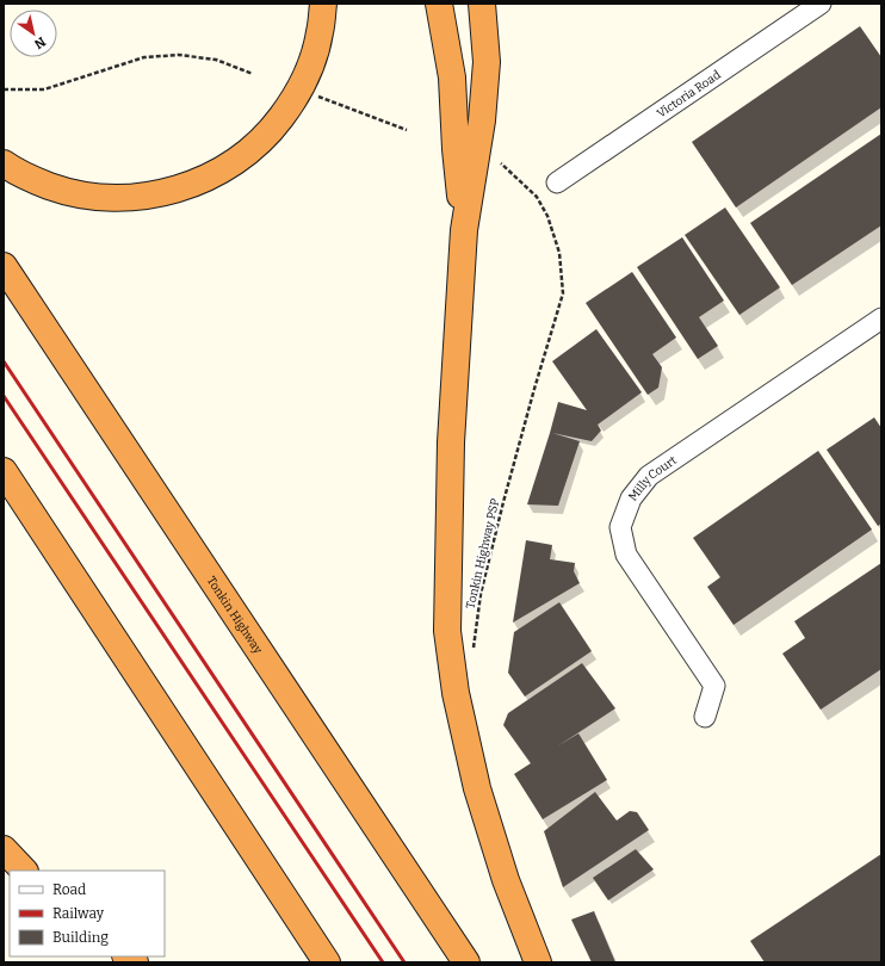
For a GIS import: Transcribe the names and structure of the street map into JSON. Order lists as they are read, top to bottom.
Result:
{
  "streets": {
    "highway": ["Tonkin Highway"],
    "street": ["Victoria Road", "Milly Court"],
    "path": ["Tonkin Highway PSP"]
  },
  "legend": ["Road", "Railway", "Building"],
  "north": "bottom right"
}
